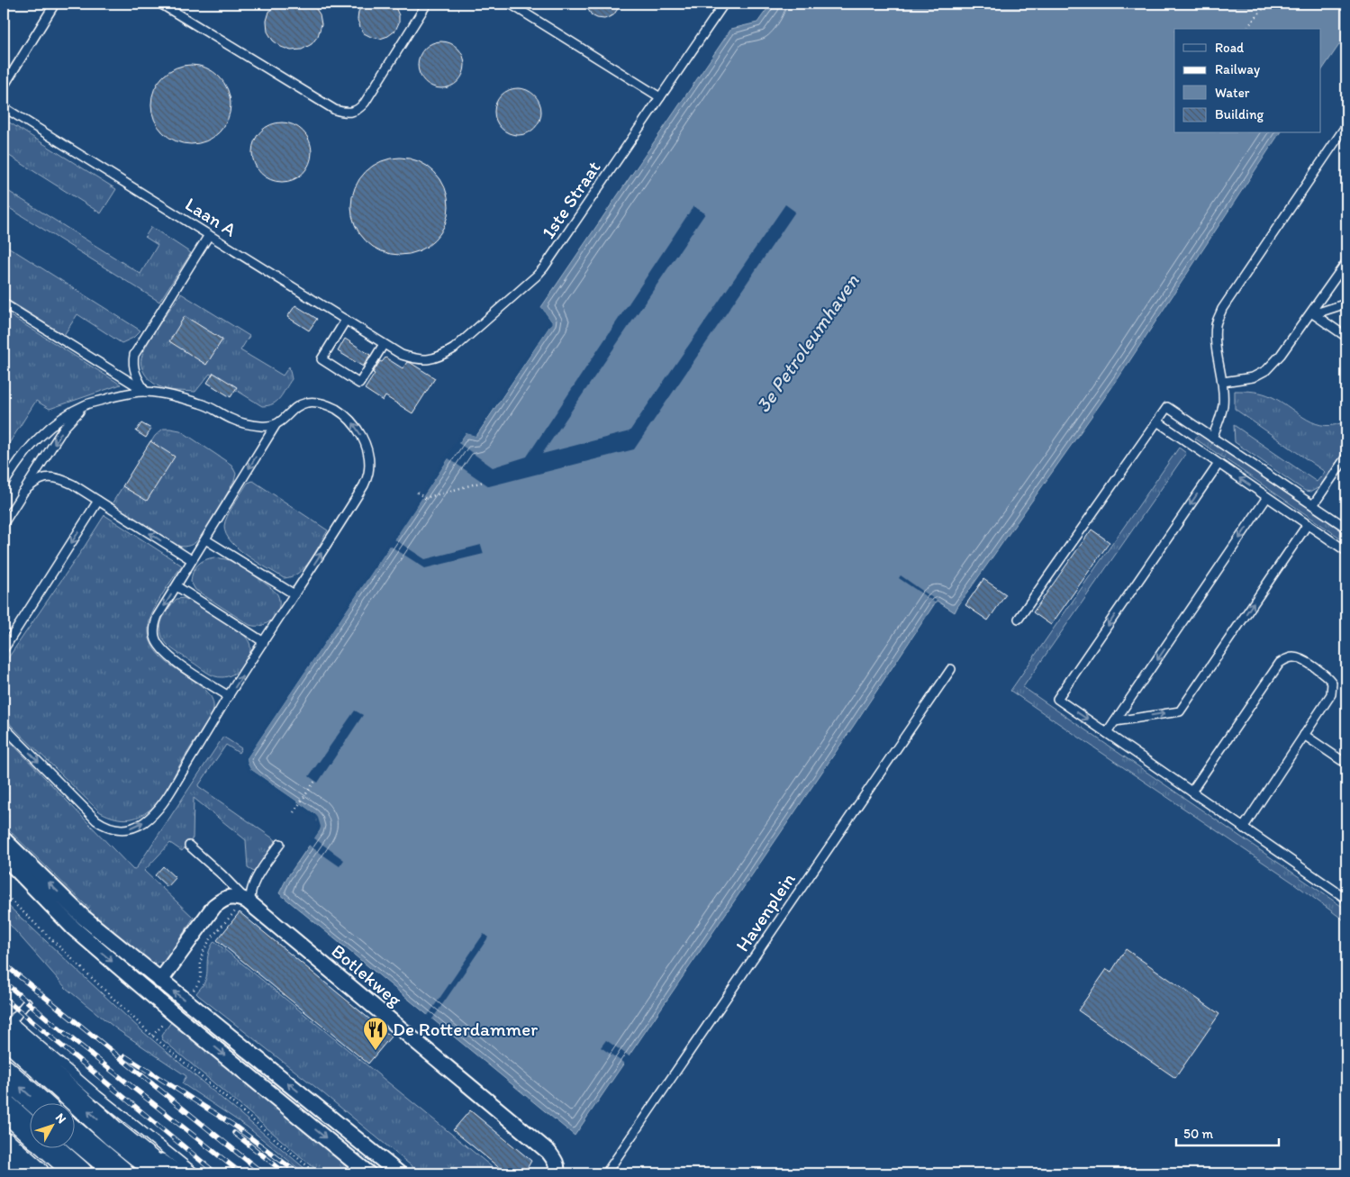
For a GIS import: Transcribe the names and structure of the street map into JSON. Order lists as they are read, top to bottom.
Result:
{
  "streets": {
    "street": ["Botlekweg"],
    "lane": ["1ste Straat", "Laan A", "Havenplein"]
  },
  "crossings": [
    ["1ste Straat", "Laan A"]
  ],
  "water": ["3e Petroleumhaven"],
  "places": {
    "restaurant": ["De Rotterdammer"]
  },
  "legend": [
    "Road",
    "Railway",
    "Water",
    "Building"
  ],
  "scale_bar": "50 m",
  "north": "top right"
}
